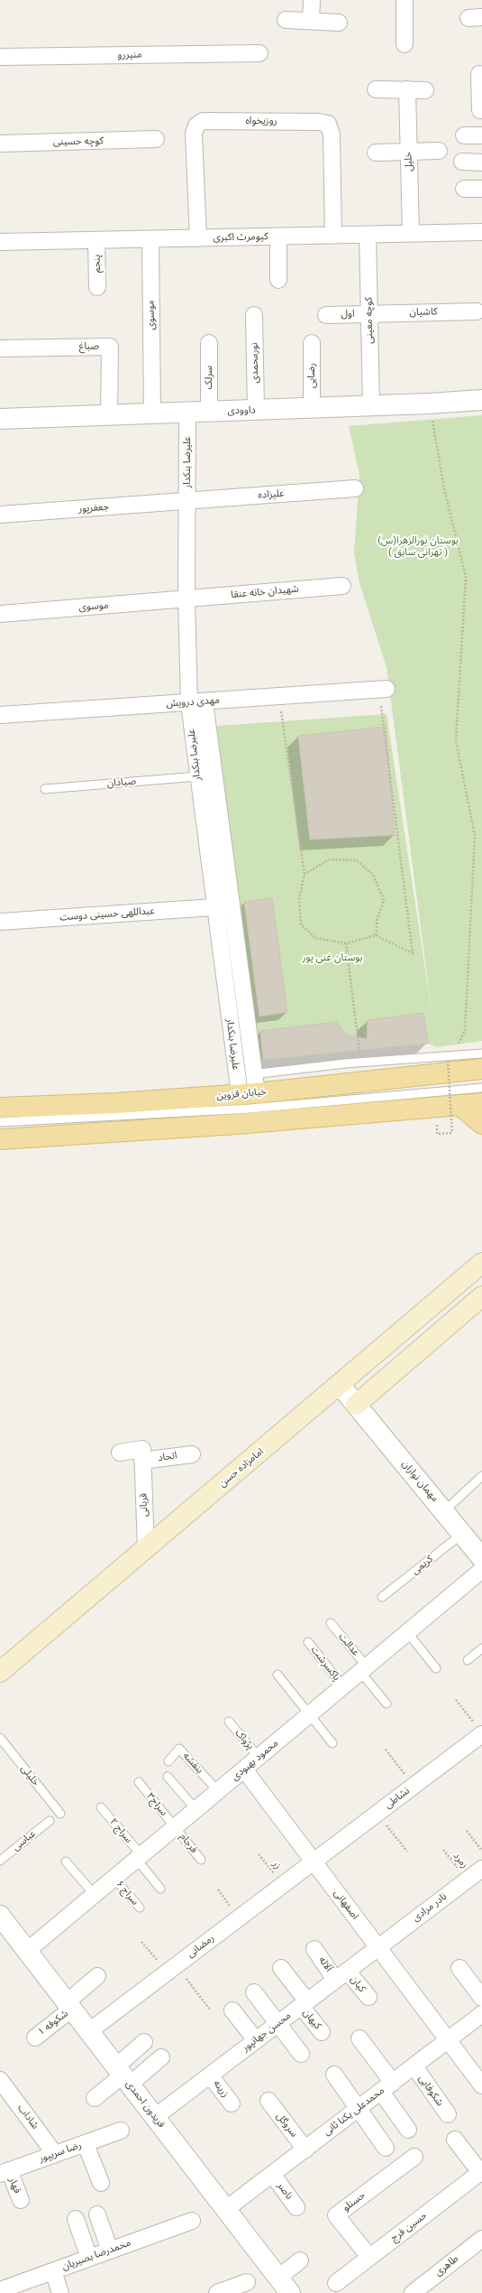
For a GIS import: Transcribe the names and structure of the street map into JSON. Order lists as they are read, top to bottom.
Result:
{
  "streets": {
    "main road": ["خیابان قزوین", "امامزاده حسن"],
    "street": [
      "منیررو",
      "روزیخواه",
      "کوچه حسینی",
      "خلیل",
      "کیومرث اکبری",
      "پنجم",
      "کاشیان",
      "اول",
      "موسوی",
      "کوچه معینی",
      "صباغ",
      "نورمحمدی",
      "رضایی",
      "سرلک",
      "داوودی",
      "علیرضا بنکدار",
      "علیزاده",
      "جعفرپور",
      "شهیدان خانه‌ عنقا",
      "مهدی درویش",
      "عبداللهی حسینی دوست",
      "اتحاد",
      "مهمان نوازان",
      "قربانی",
      "محمود بهبودی",
      "نشاطی",
      "اصفهانی",
      "نادر مرادی",
      "رمضانی",
      "آلاله",
      "کیان",
      "کیهان",
      "شکوفه ۱",
      "محسن جهانپور",
      "زرینه",
      "شکوفایی",
      "فریدون احمدی",
      "محمدعلی یکتا ثانی",
      "شاداب",
      "سروگل",
      "رضا سریپور",
      "قهار",
      "ناصر",
      "حسنلو",
      "حسین فرج",
      "محمدرضا بصیریان",
      "طاهری"
    ],
    "lane": [
      "صیادان",
      "کریمی",
      "عدالت",
      "پاکسرشت",
      "پژواک",
      "بنفشه",
      "خلیلی",
      "سراج۳",
      "سراج ۲",
      "عباسی",
      "فرجام",
      "سراج ۶"
    ],
    "path": ["زمرد", "زر"]
  },
  "crossings": [
    ["روزیخواه", "کیومرث اکبری"],
    ["خلیل", "کیومرث اکبری"],
    ["کیومرث اکبری", "پنجم"],
    ["کیومرث اکبری", "موسوی"],
    ["کیومرث اکبری", "کوچه معینی"],
    ["کاشیان", "اول"],
    ["کاشیان", "کوچه معینی"],
    ["اول", "کوچه معینی"],
    ["موسوی", "داوودی"],
    ["موسوی", "علیرضا بنکدار"],
    ["موسوی", "شهیدان خانه‌ عنقا"],
    ["کوچه معینی", "داوودی"],
    ["صباغ", "داوودی"],
    ["نورمحمدی", "داوودی"],
    ["رضایی", "داوودی"],
    ["سرلک", "داوودی"],
    ["داوودی", "علیرضا بنکدار"],
    ["علیرضا بنکدار", "علیزاده"],
    ["علیرضا بنکدار", "جعفرپور"],
    ["علیرضا بنکدار", "شهیدان خانه‌ عنقا"],
    ["علیرضا بنکدار", "مهدی درویش"],
    ["علیرضا بنکدار", "صیادان"],
    ["علیرضا بنکدار", "عبداللهی حسینی دوست"],
    ["علیرضا بنکدار", "خیابان قزوین"],
    ["علیزاده", "جعفرپور"],
    ["اتحاد", "قربانی"],
    ["امامزاده حسن", "مهمان نوازان"],
    ["امامزاده حسن", "قربانی"],
    ["مهمان نوازان", "کریمی"],
    ["عدالت", "محمود بهبودی"],
    ["پاکسرشت", "محمود بهبودی"],
    ["پژواک", "محمود بهبودی"],
    ["محمود بهبودی", "بنفشه"],
    ["محمود بهبودی", "سراج۳"],
    ["محمود بهبودی", "سراج ۲"],
    ["محمود بهبودی", "فرجام"],
    ["محمود بهبودی", "سراج ۶"],
    ["محمود بهبودی", "اصفهانی"],
    ["محمود بهبودی", "فریدون احمدی"],
    ["نشاطی", "اصفهانی"],
    ["نشاطی", "رمضانی"],
    ["سراج۳", "فرجام"],
    ["زمرد", "نادر مرادی"],
    ["زر", "رمضانی"],
    ["اصفهانی", "نادر مرادی"],
    ["اصفهانی", "رمضانی"],
    ["اصفهانی", "محسن جهانپور"],
    ["اصفهانی", "محمدعلی یکتا ثانی"],
    ["نادر مرادی", "محسن جهانپور"],
    ["رمضانی", "فریدون احمدی"],
    ["آلاله", "کیان"],
    ["آلاله", "محسن جهانپور"],
    ["کیان", "محسن جهانپور"],
    ["کیهان", "محسن جهانپور"],
    ["شکوفه ۱", "فریدون احمدی"],
    ["محسن جهانپور", "زرینه"],
    ["محسن جهانپور", "فریدون احمدی"],
    ["شکوفایی", "محمدعلی یکتا ثانی"],
    ["فریدون احمدی", "محمدعلی یکتا ثانی"],
    ["محمدعلی یکتا ثانی", "سروگل"],
    ["محمدعلی یکتا ثانی", "ناصر"],
    ["شاداب", "رضا سریپور"],
    ["رضا سریپور", "قهار"],
    ["حسنلو", "حسین فرج"]
  ],
  "parks": ["بوستان نورالزهرا(س) ( تهرانی سابق )", "بوستان غنی پور"]
}
